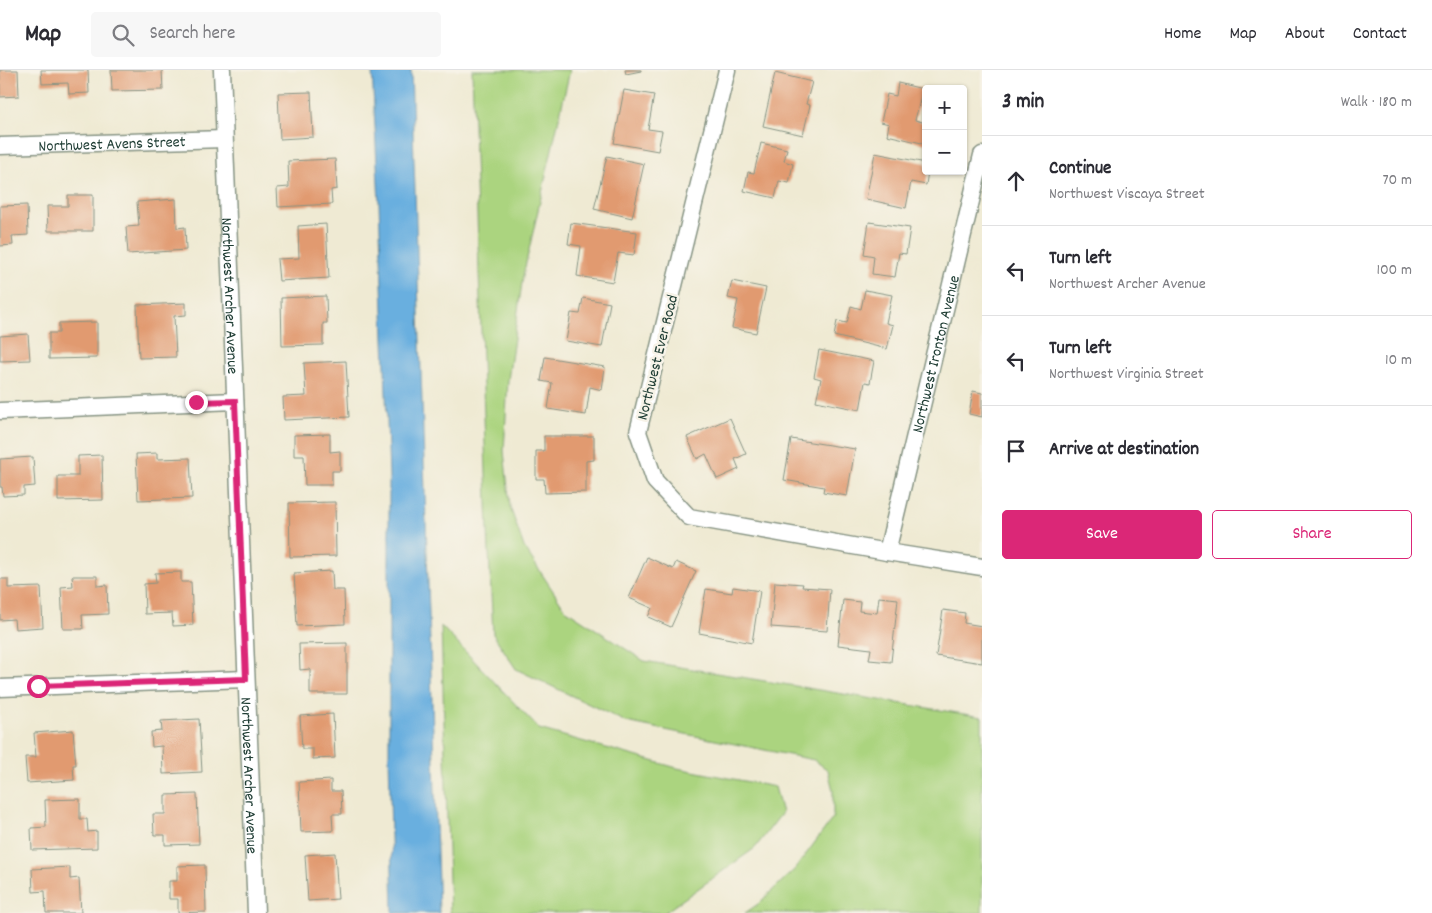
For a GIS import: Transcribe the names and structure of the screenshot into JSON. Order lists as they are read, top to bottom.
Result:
{
  "streets": {
    "street": [
      "Northwest Avens Street",
      "Northwest Archer Avenue",
      "Northwest Ironton Avenue",
      "Northwest Ever Road"
    ]
  },
  "crossings": [
    ["Northwest Avens Street", "Northwest Archer Avenue"],
    ["Northwest Ironton Avenue", "Northwest Ever Road"]
  ],
  "page": {
    "header": "Map",
    "search": "Search here",
    "nav": [
      "Home",
      "Map",
      "About",
      "Contact"
    ],
    "heading": ["3 min", "Walk · 180 m"],
    "map_buttons": ["+", "−"],
    "list": [
      ["Continue", "Northwest Viscaya Street", "70 m"],
      ["Turn left", "Northwest Archer Avenue", "100 m"],
      ["Turn left", "Northwest Virginia Street", "10 m"],
      "Arrive at destination"
    ],
    "buttons": ["Save", "Share"]
  }
}
